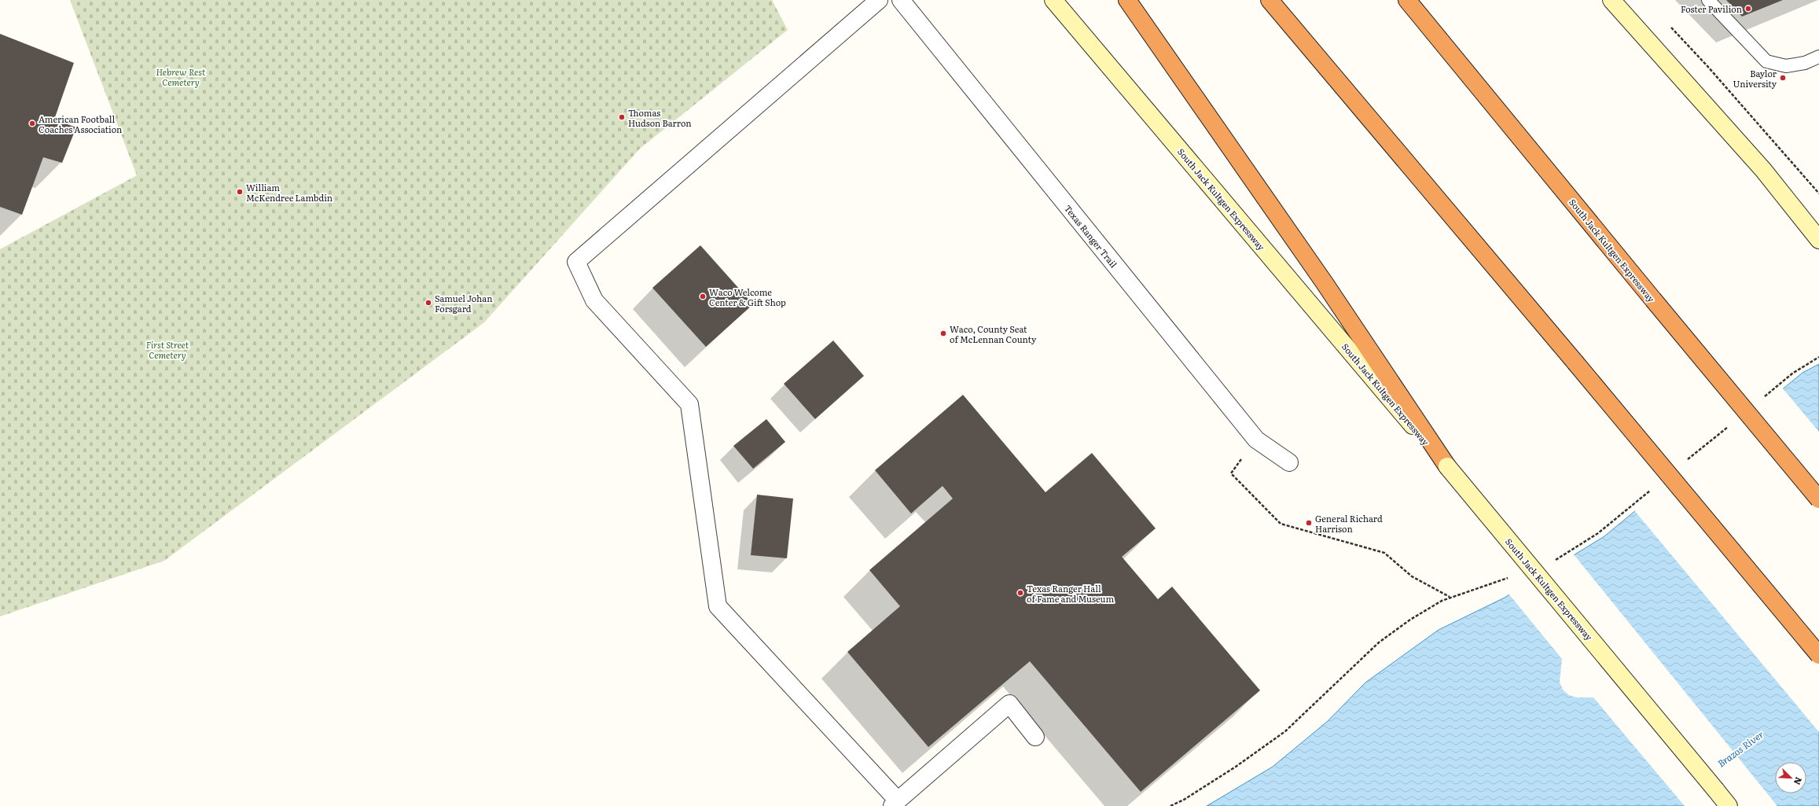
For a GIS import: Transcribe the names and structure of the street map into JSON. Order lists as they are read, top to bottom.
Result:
{
  "streets": {
    "highway": ["South Jack Kultgen Expressway"],
    "street": ["Texas Ranger Trail"]
  },
  "water": ["Brazos River"],
  "parks": ["Hebrew Rest Cemetery", "First Street Cemetery"],
  "places": [
    "Foster Pavilion",
    "Baylor University",
    "Thomas Hudson Barron",
    "American Football Coaches Association",
    "William McKendree Lambdin",
    "Waco Welcome Center & Gift Shop",
    "Samuel Johan Forsgard",
    "Waco, County Seat of McLennan County",
    "General Richard Harrison",
    "Texas Ranger Hall of Fame and Museum"
  ],
  "north": "bottom right"
}
